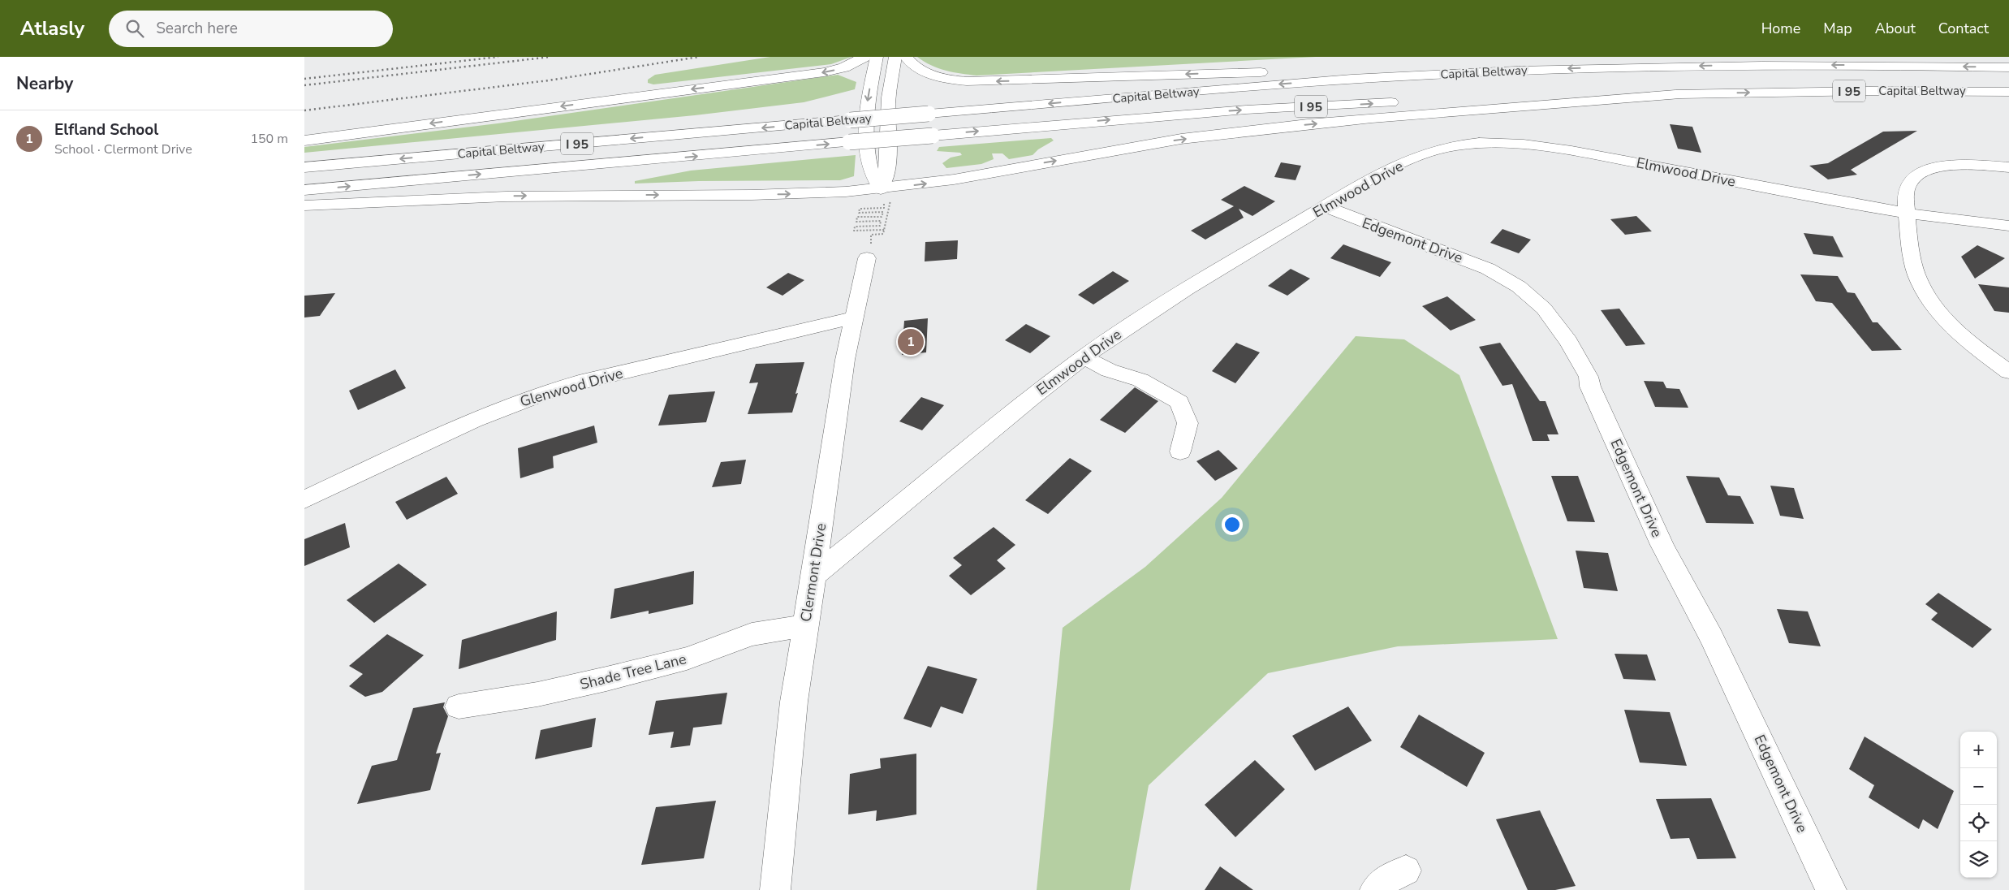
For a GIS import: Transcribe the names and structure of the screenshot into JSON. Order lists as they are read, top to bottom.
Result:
{
  "streets": {
    "main road": [
      "Capital Beltway",
      "I 95",
      "Elmwood Drive",
      "Edgemont Drive",
      "Glenwood Drive",
      "Clermont Drive",
      "Shade Tree Lane"
    ]
  },
  "crossings": [
    ["Elmwood Drive", "Edgemont Drive"],
    ["Elmwood Drive", "Clermont Drive"],
    ["Glenwood Drive", "Clermont Drive"],
    ["Clermont Drive", "Shade Tree Lane"]
  ],
  "page": {
    "header": "Atlasly",
    "search": "Search here",
    "nav": [
      "Home",
      "Map",
      "About",
      "Contact"
    ],
    "heading": "Nearby",
    "list": [
      {
        "mark": "1",
        "name": "Elfland School",
        "note": "School · Clermont Drive",
        "value": "150 m"
      }
    ],
    "pins": "1",
    "map_buttons": ["+", "−"]
  }
}
